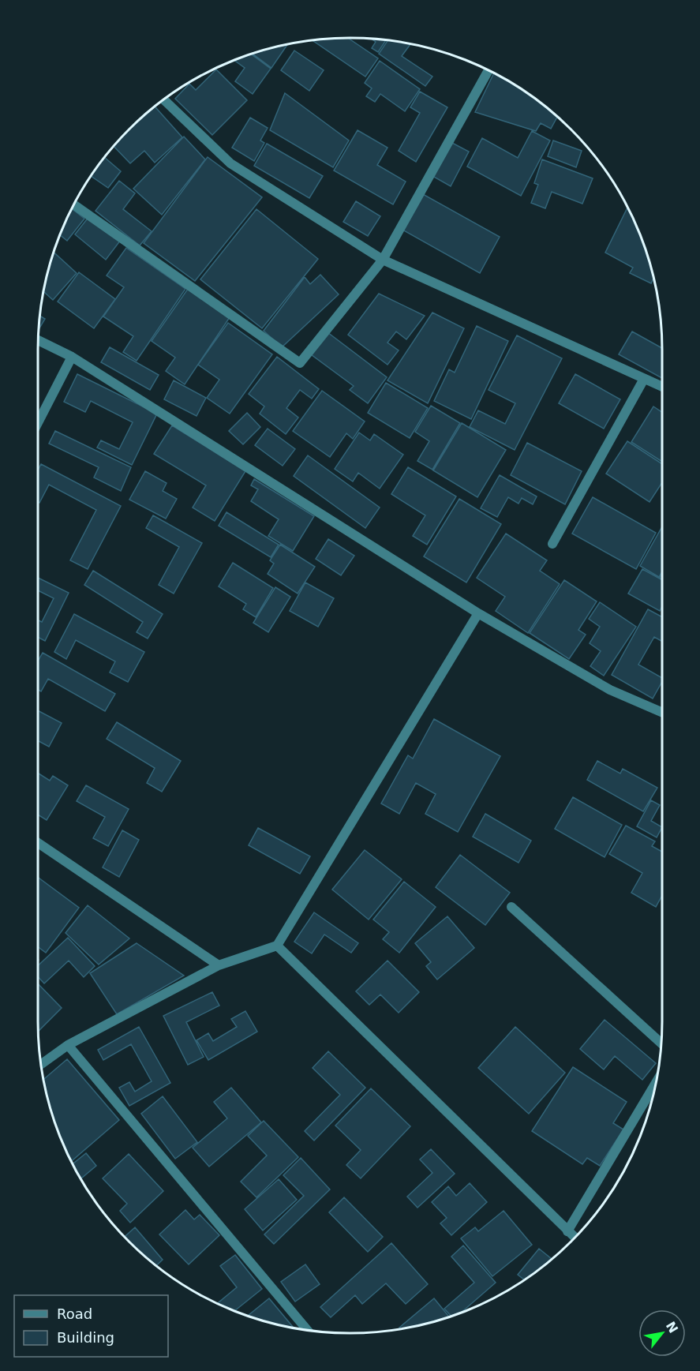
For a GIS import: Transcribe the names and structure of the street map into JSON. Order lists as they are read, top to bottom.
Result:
{
  "legend": ["Road", "Building"],
  "north": "top right"
}
